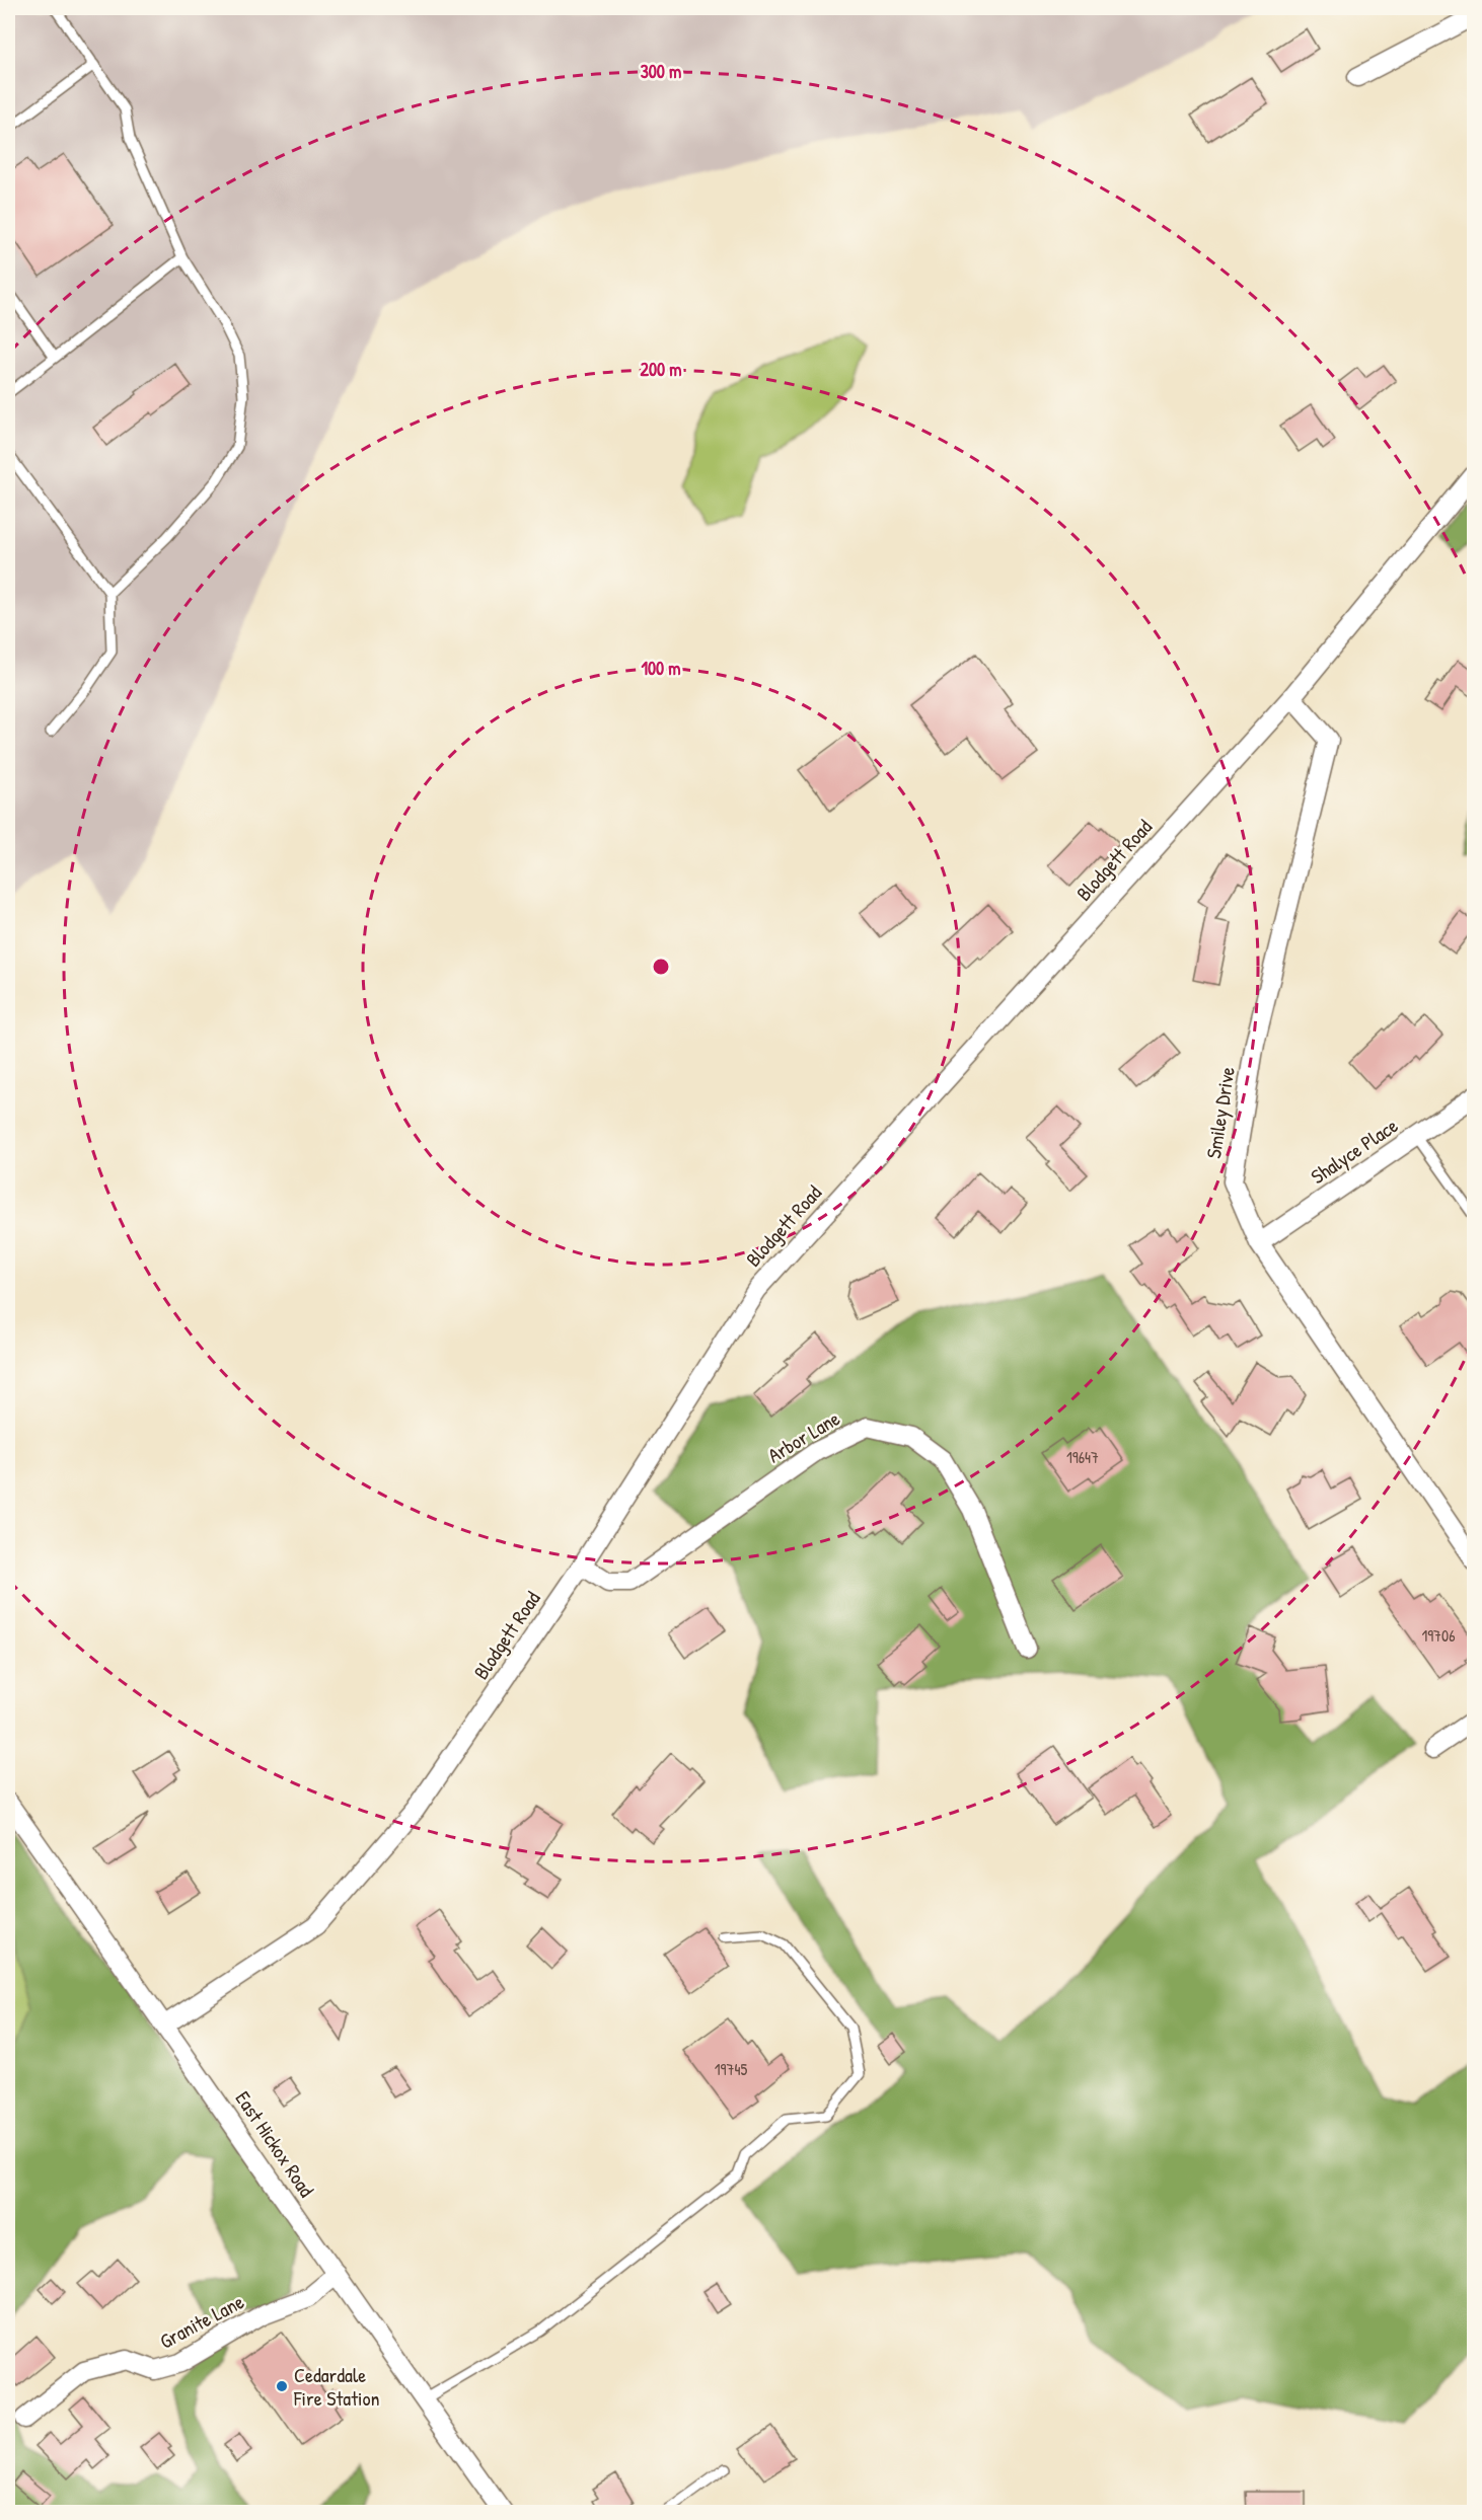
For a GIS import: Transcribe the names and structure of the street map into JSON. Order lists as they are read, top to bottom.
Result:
{
  "streets": {
    "street": [
      "Blodgett Road",
      "Smiley Drive",
      "Shalyce Place",
      "Arbor Lane",
      "East Hickox Road",
      "Granite Lane"
    ]
  },
  "crossings": [
    ["Blodgett Road", "Smiley Drive"],
    ["Blodgett Road", "Arbor Lane"],
    ["Blodgett Road", "East Hickox Road"],
    ["Smiley Drive", "Shalyce Place"],
    ["East Hickox Road", "Granite Lane"]
  ],
  "places": ["Cedardale Fire Station"],
  "house_numbers": ["19647", "19706", "19745"],
  "rings": ["300 m", "200 m", "100 m"]
}
